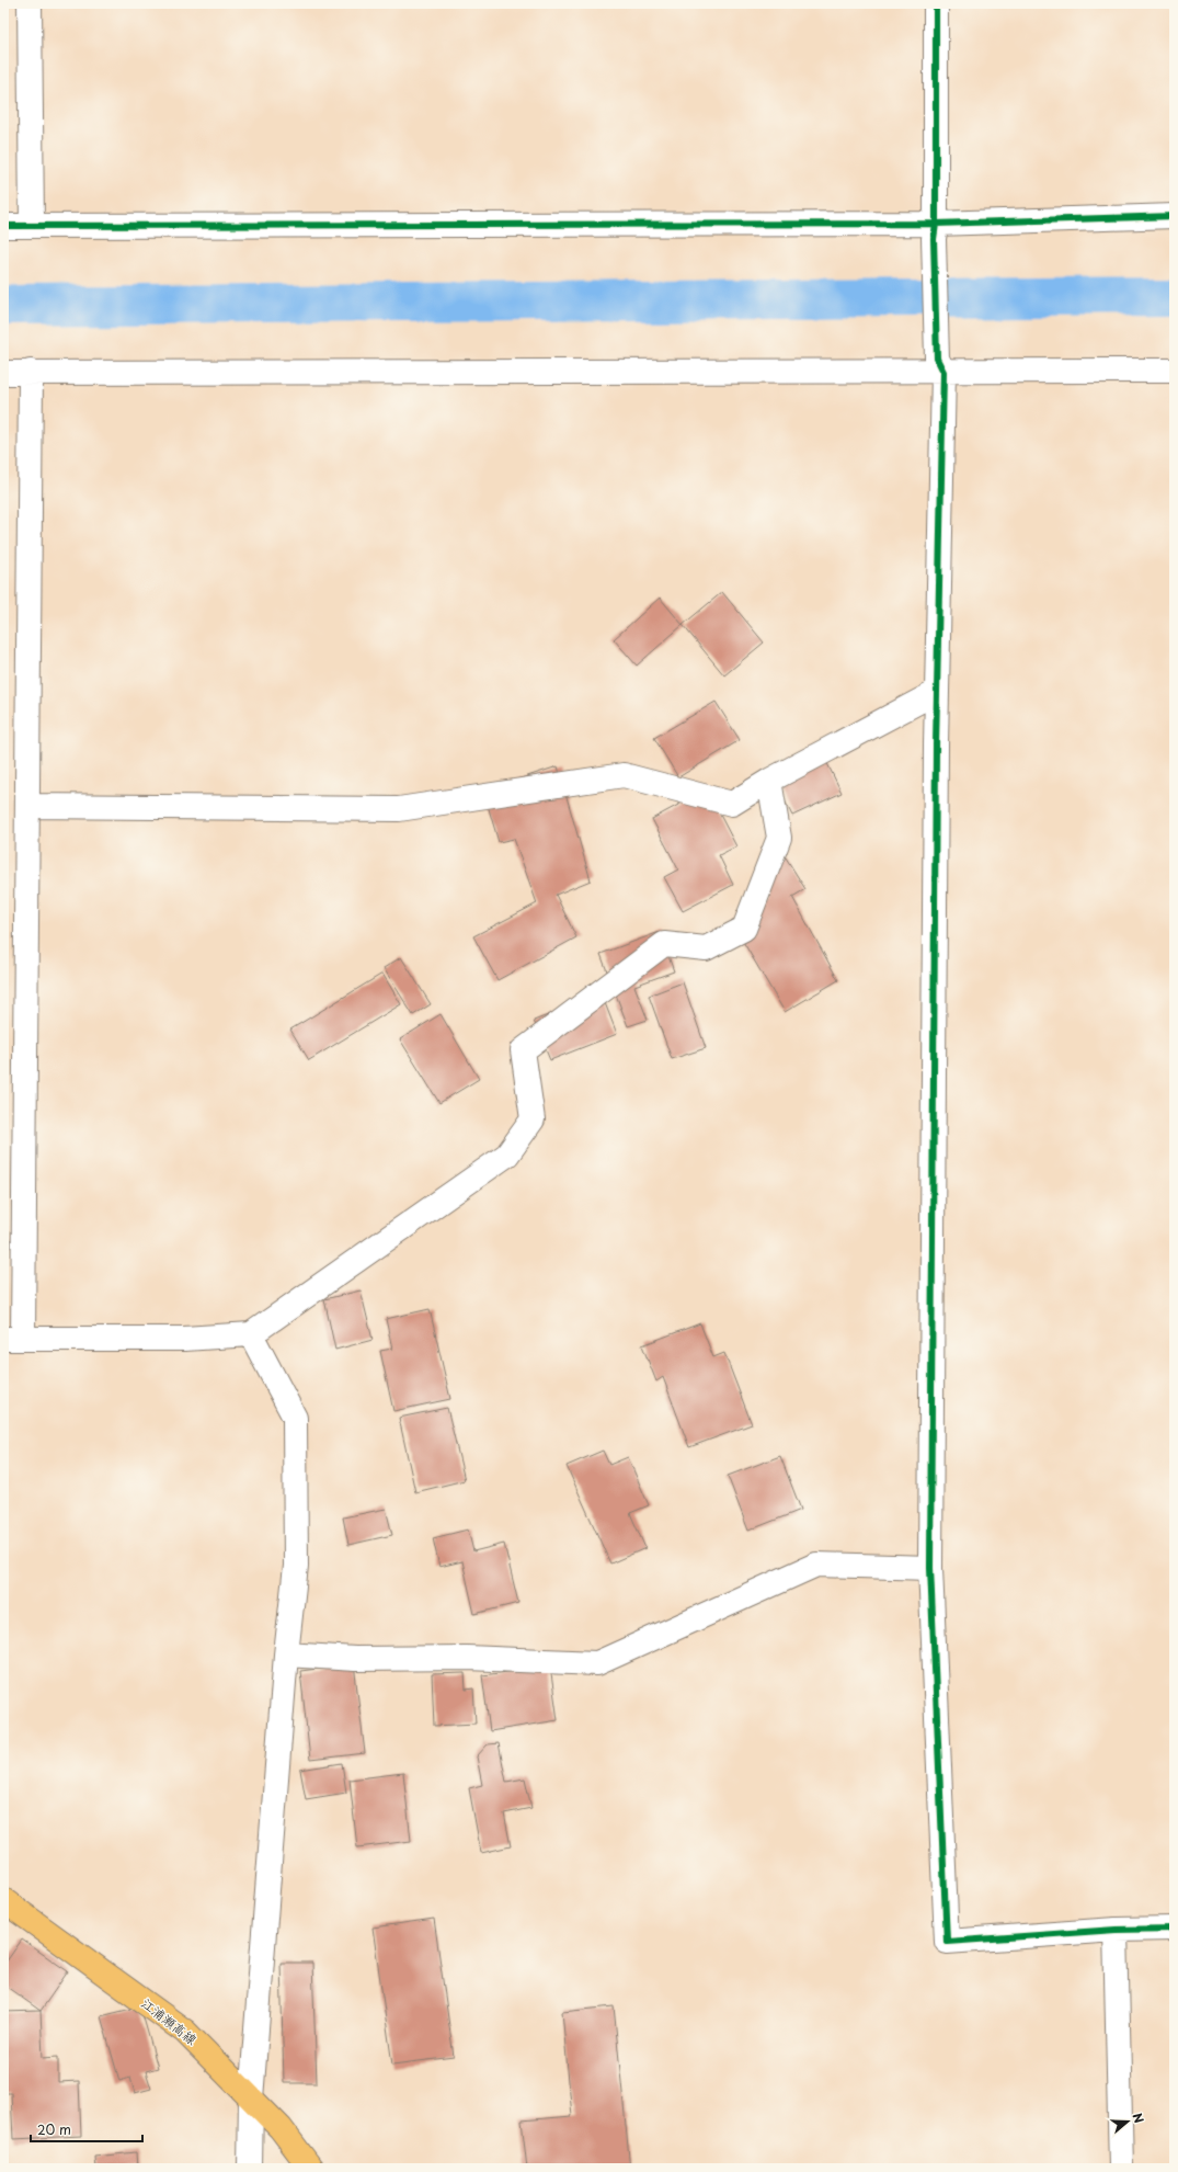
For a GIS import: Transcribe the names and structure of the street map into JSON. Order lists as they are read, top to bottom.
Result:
{
  "streets": {
    "main road": ["江浦瀬高線"]
  },
  "scale_bar": "20 m",
  "north": "right"
}
